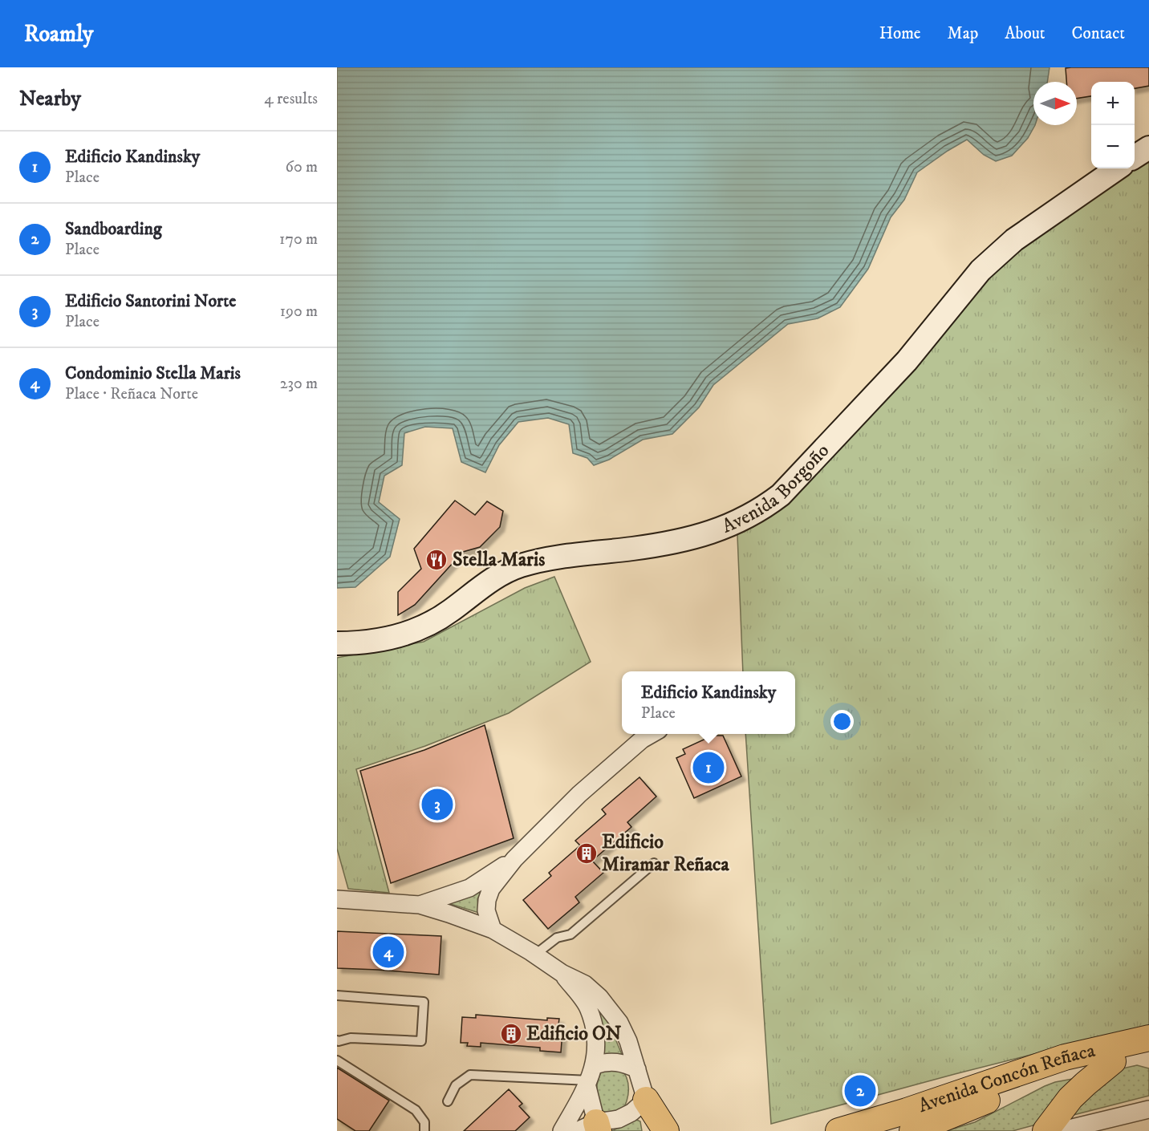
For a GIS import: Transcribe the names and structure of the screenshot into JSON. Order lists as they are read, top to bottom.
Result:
{
  "streets": {
    "main road": ["Avenida Borgoño", "Avenida Concón Reñaca"]
  },
  "places": {
    "restaurant": ["Stella Maris"],
    "building": ["Edificio Miramar Reñaca", "Edificio ON"]
  },
  "north": "right",
  "page": {
    "header": "Roamly",
    "nav": [
      "Home",
      "Map",
      "About",
      "Contact"
    ],
    "heading": ["Nearby", "4 results"],
    "map_buttons": ["+", "−"],
    "list": [
      {
        "mark": "1",
        "name": "Edificio Kandinsky",
        "note": "Place",
        "value": "60 m"
      },
      {
        "mark": "2",
        "name": "Sandboarding",
        "note": "Place",
        "value": "170 m"
      },
      {
        "mark": "3",
        "name": "Edificio Santorini Norte",
        "note": "Place",
        "value": "190 m"
      },
      {
        "mark": "4",
        "name": "Condominio Stella Maris",
        "note": "Place · Reñaca Norte",
        "value": "230 m"
      }
    ],
    "popup": ["Edificio Kandinsky", "Place"],
    "pins": [
      "1",
      "3",
      "4",
      "2"
    ]
  }
}
